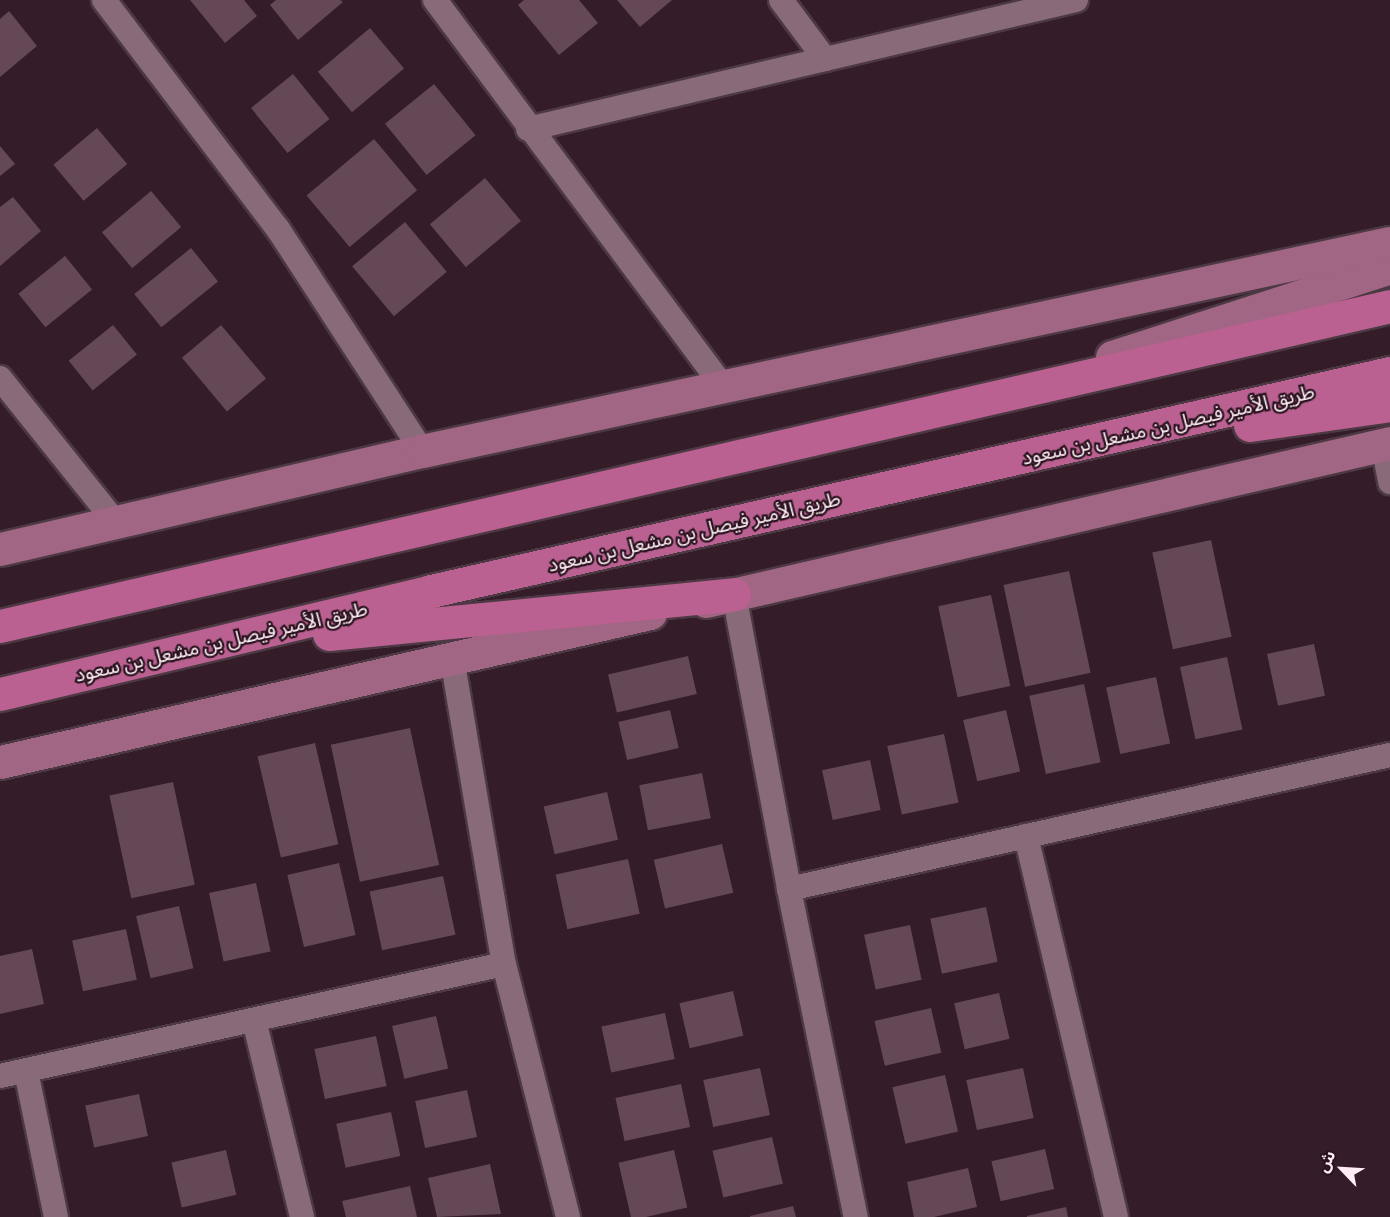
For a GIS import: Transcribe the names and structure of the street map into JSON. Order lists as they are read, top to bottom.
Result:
{
  "streets": {
    "main road": ["طريق الأمير فيصل بن مشعل بن سعود"]
  },
  "north": "top left"
}
